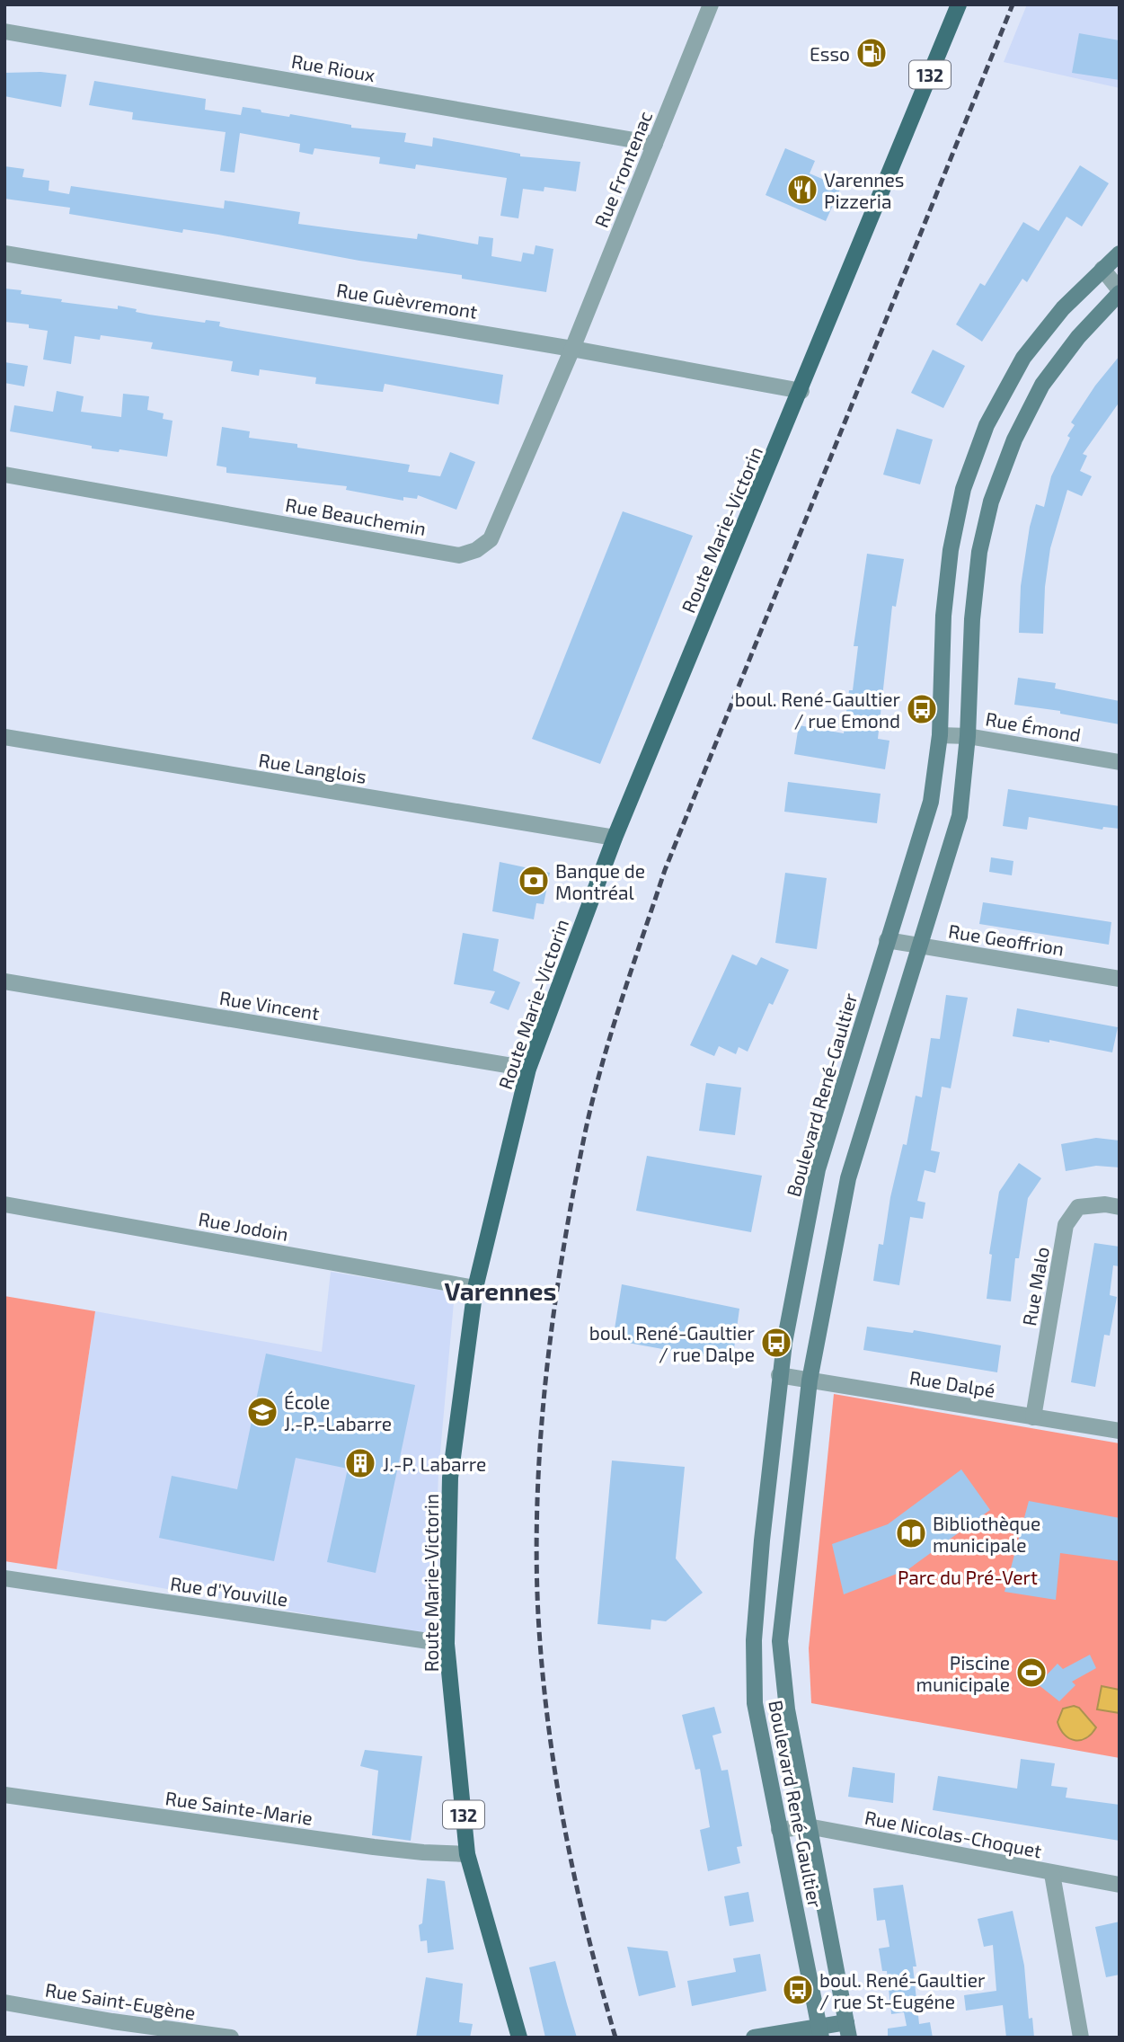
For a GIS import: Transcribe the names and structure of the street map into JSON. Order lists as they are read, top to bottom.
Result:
{
  "streets": {
    "main road": ["132", "Route Marie-Victorin"],
    "street": [
      "Rue Rioux",
      "Rue Frontenac",
      "Rue Guèvremont",
      "Rue Beauchemin",
      "Rue Émond",
      "Rue Langlois",
      "Rue Geoffrion",
      "Rue Vincent",
      "Boulevard René-Gaultier",
      "Rue Jodoin",
      "Rue Malo",
      "Rue Dalpé",
      "Rue d'Youville",
      "Rue Sainte-Marie",
      "Rue Nicolas-Choquet",
      "Rue Saint-Eugène"
    ]
  },
  "crossings": [
    ["Rue Rioux", "Rue Frontenac"],
    ["Rue Frontenac", "Rue Guèvremont"],
    ["Rue Frontenac", "Rue Beauchemin"],
    ["Rue Guèvremont", "Rue Beauchemin"],
    ["Rue Guèvremont", "Route Marie-Victorin"],
    ["Route Marie-Victorin", "Rue Langlois"],
    ["Route Marie-Victorin", "Rue Vincent"],
    ["Route Marie-Victorin", "Rue Jodoin"],
    ["Route Marie-Victorin", "Rue d'Youville"],
    ["Route Marie-Victorin", "Rue Sainte-Marie"],
    ["Rue Émond", "Boulevard René-Gaultier"],
    ["Rue Geoffrion", "Boulevard René-Gaultier"],
    ["Boulevard René-Gaultier", "Rue Dalpé"],
    ["Boulevard René-Gaultier", "Rue Nicolas-Choquet"],
    ["Rue Malo", "Rue Dalpé"]
  ],
  "districts": ["Varennes"],
  "parks": ["Parc du Pré-Vert"],
  "places": {
    "fuel station": ["Esso"],
    "restaurant": ["Varennes Pizzeria"],
    "bus stop": ["boul. René-Gaultier / rue Emond", "boul. René-Gaultier / rue Dalpe", "boul. René-Gaultier / rue St-Eugéne"],
    "bank": ["Banque de Montréal"],
    "school or university": ["École J.-P.-Labarre"],
    "building": ["J.-P. Labarre"],
    "library": ["Bibliothèque municipale"],
    "sports": ["Piscine municipale"]
  }
}
